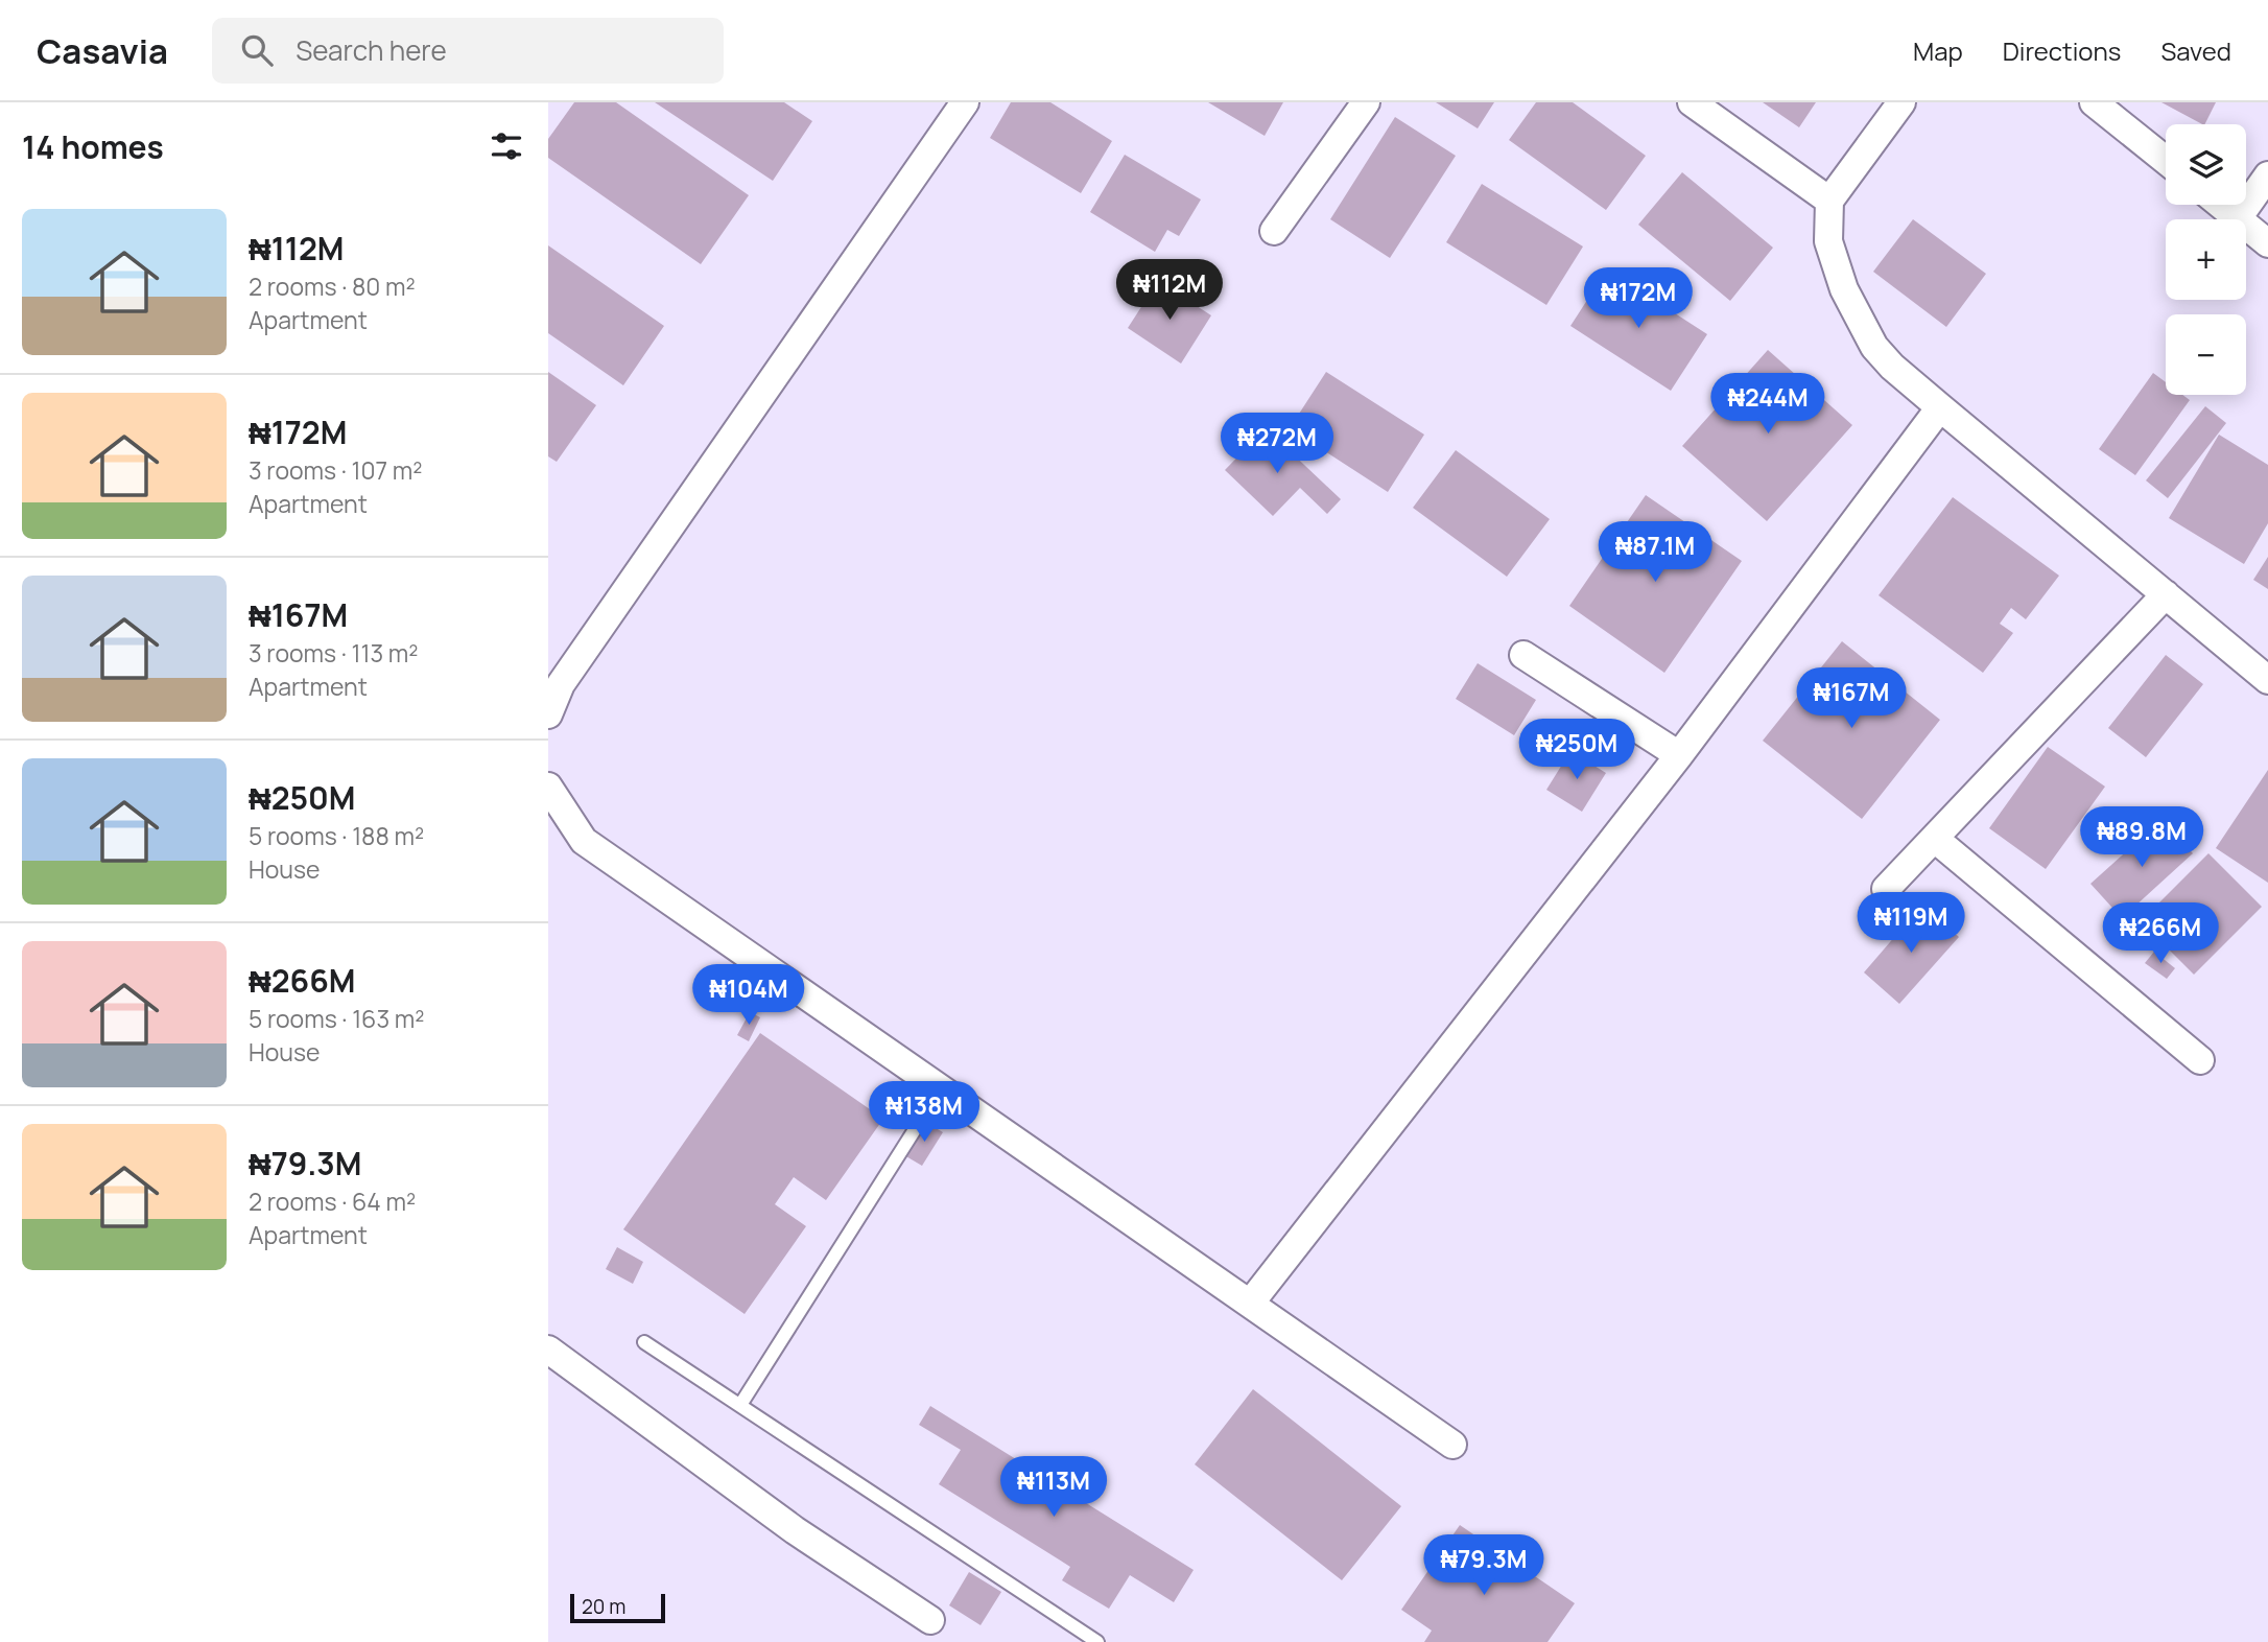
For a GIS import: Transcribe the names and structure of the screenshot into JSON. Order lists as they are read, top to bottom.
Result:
{
  "scale_bar": "20 m",
  "page": {
    "header": "Casavia",
    "search": "Search here",
    "nav": ["Map", "Directions", "Saved"],
    "heading": "14 homes",
    "map_buttons": ["+", "−"],
    "list": [
      {
        "name": "₦112M",
        "note": "2 rooms · 80 m² · Apartment"
      },
      {
        "name": "₦172M",
        "note": "3 rooms · 107 m² · Apartment"
      },
      {
        "name": "₦167M",
        "note": "3 rooms · 113 m² · Apartment"
      },
      {
        "name": "₦250M",
        "note": "5 rooms · 188 m² · House"
      },
      {
        "name": "₦266M",
        "note": "5 rooms · 163 m² · House"
      },
      {
        "name": "₦79.3M",
        "note": "2 rooms · 64 m² · Apartment"
      }
    ],
    "price": [
      "₦112M",
      "₦172M",
      "₦244M",
      "₦272M",
      "₦87.1M",
      "₦167M",
      "₦250M",
      "₦89.8M",
      "₦119M",
      "₦266M",
      "₦104M",
      "₦138M",
      "₦113M",
      "₦79.3M"
    ],
    "scale": "20 m"
  }
}
